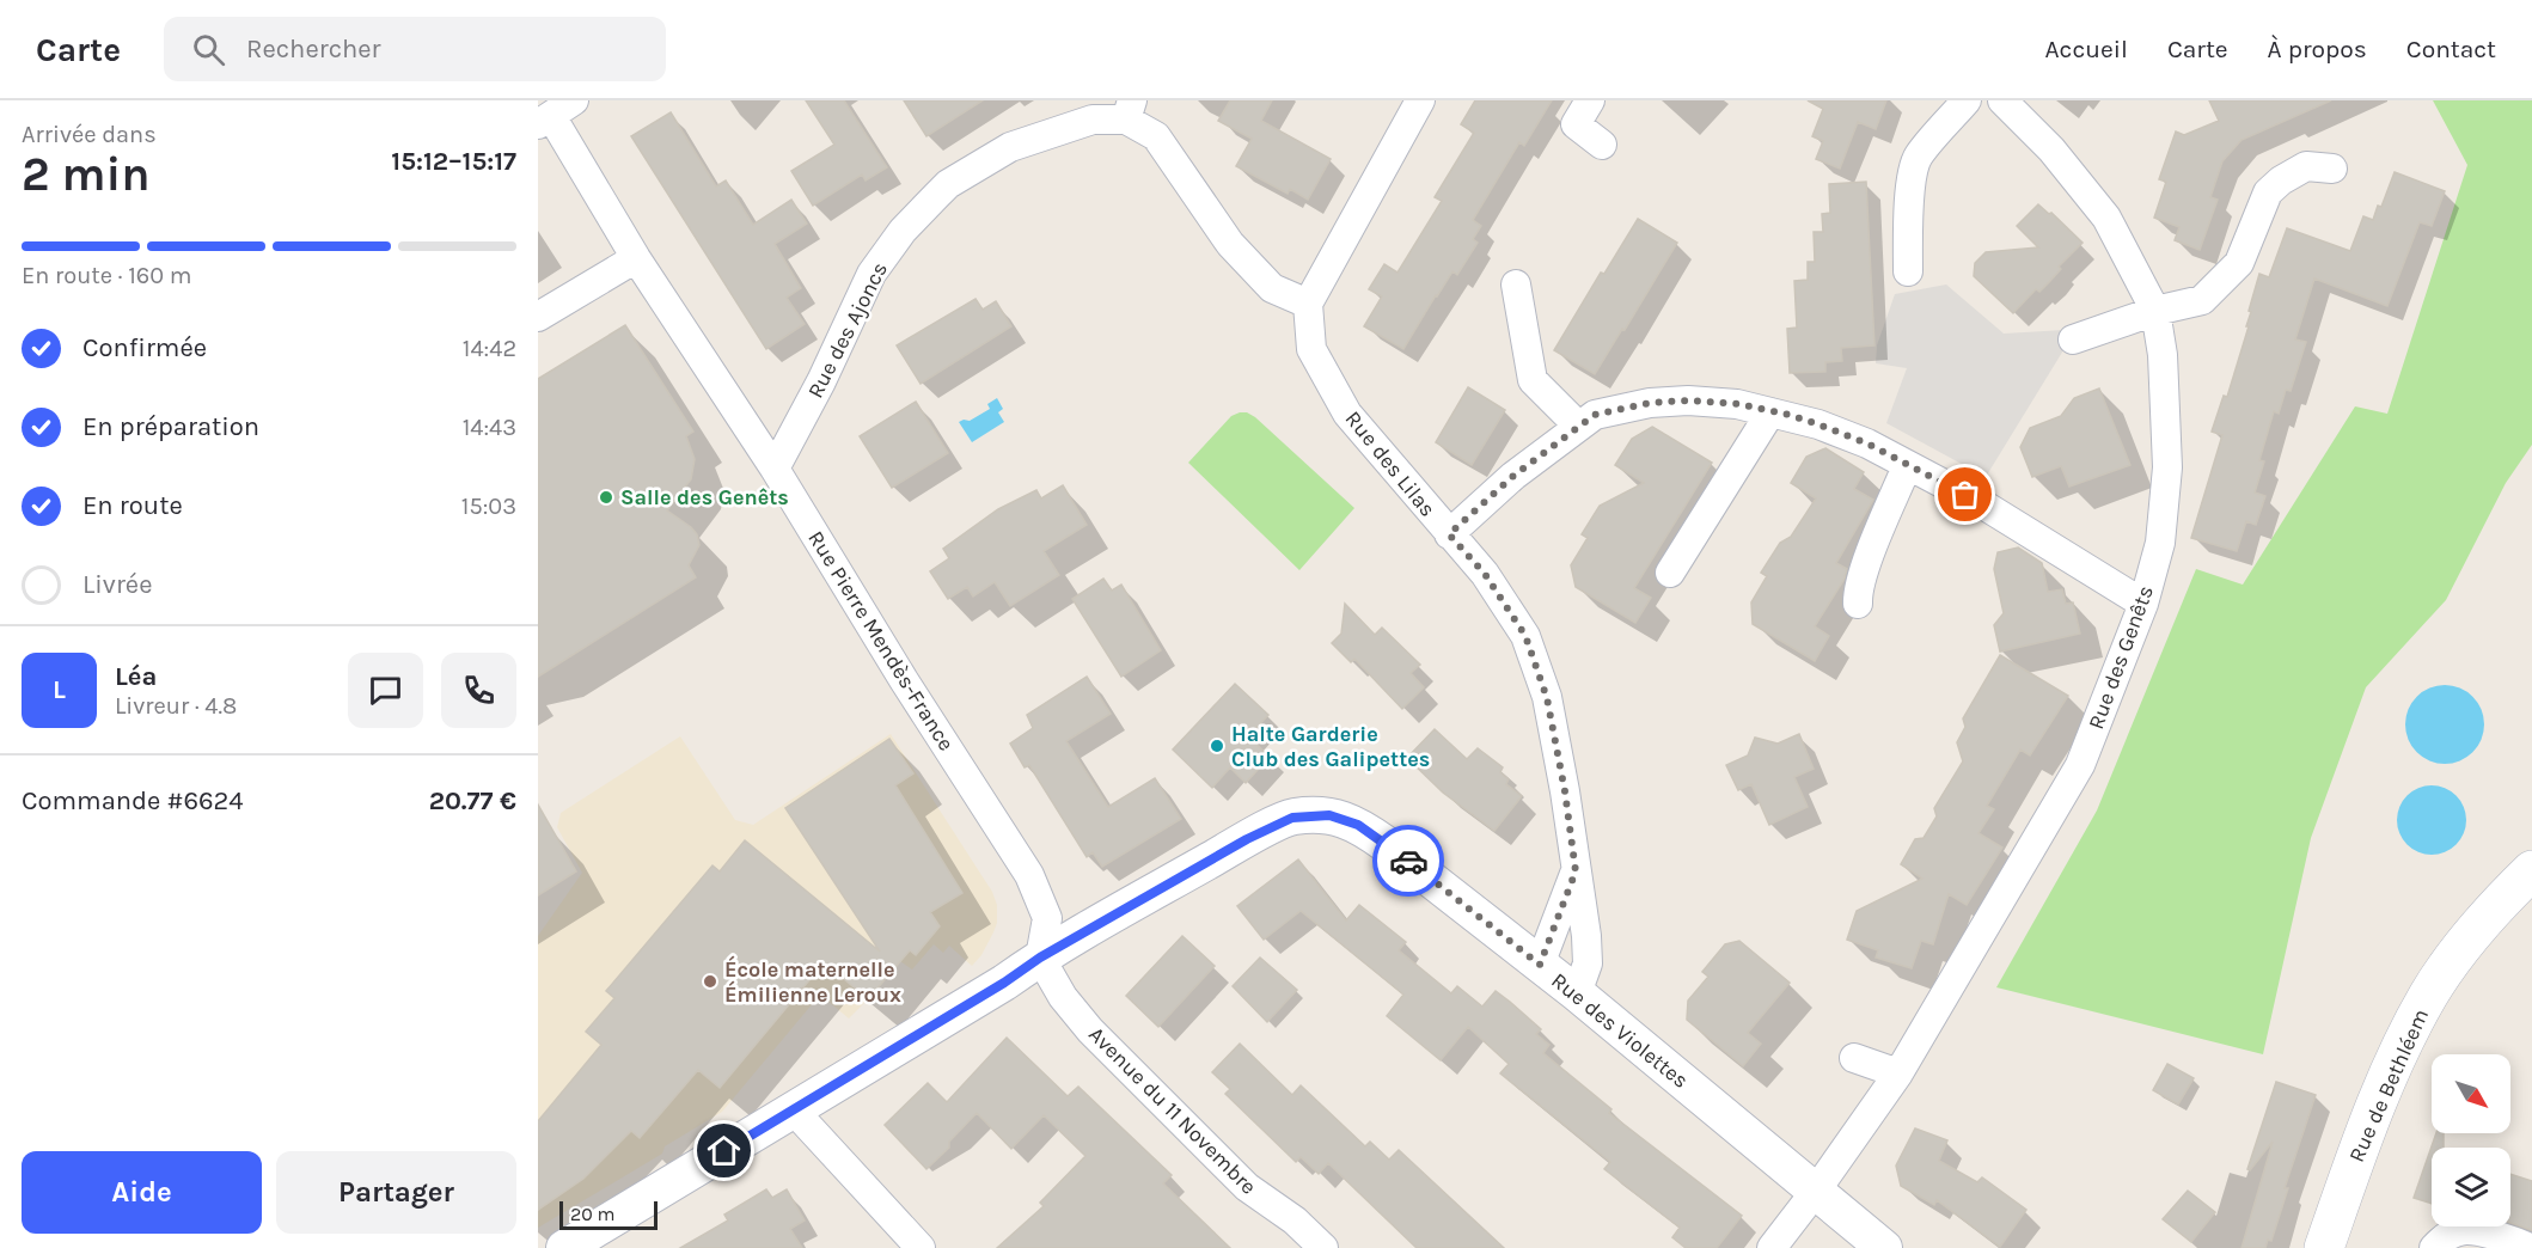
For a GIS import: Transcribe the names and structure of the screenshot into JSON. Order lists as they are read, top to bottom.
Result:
{
  "streets": {
    "main road": ["Rue de Bethléem"],
    "street": [
      "Rue des Ajoncs",
      "Rue des Lilas",
      "Rue Pierre Mendès-France",
      "Rue des Genêts",
      "Rue des Violettes",
      "Avenue du 11 Novembre"
    ]
  },
  "crossings": [
    ["Rue des Ajoncs", "Rue Pierre Mendès-France"],
    ["Rue des Lilas", "Rue des Violettes"],
    ["Rue Pierre Mendès-France", "Rue des Violettes"],
    ["Rue Pierre Mendès-France", "Avenue du 11 Novembre"],
    ["Rue des Genêts", "Rue des Violettes"],
    ["Rue des Violettes", "Avenue du 11 Novembre"]
  ],
  "places": ["Salle des Genêts", "Halte Garderie Club des Galipettes", "École maternelle Émilienne Leroux"],
  "scale_bar": "20 m",
  "north": "bottom right",
  "page": {
    "header": "Carte",
    "search": "Rechercher",
    "nav": [
      "Accueil",
      "Carte",
      "À propos",
      "Contact"
    ],
    "heading": ["2 min", "Arrivée dans", "15:12–15:17"],
    "panel": [
      "Léa",
      "Livreur · 4.8",
      "Commande #6624",
      "20.77 €"
    ],
    "bar": "En route · 160 m",
    "list": [
      ["Confirmée", "14:42"],
      ["En préparation", "14:43"],
      ["En route", "15:03"],
      "Livrée"
    ],
    "round": "L",
    "buttons": ["Aide", "Partager"],
    "scale": "20 m"
  }
}
